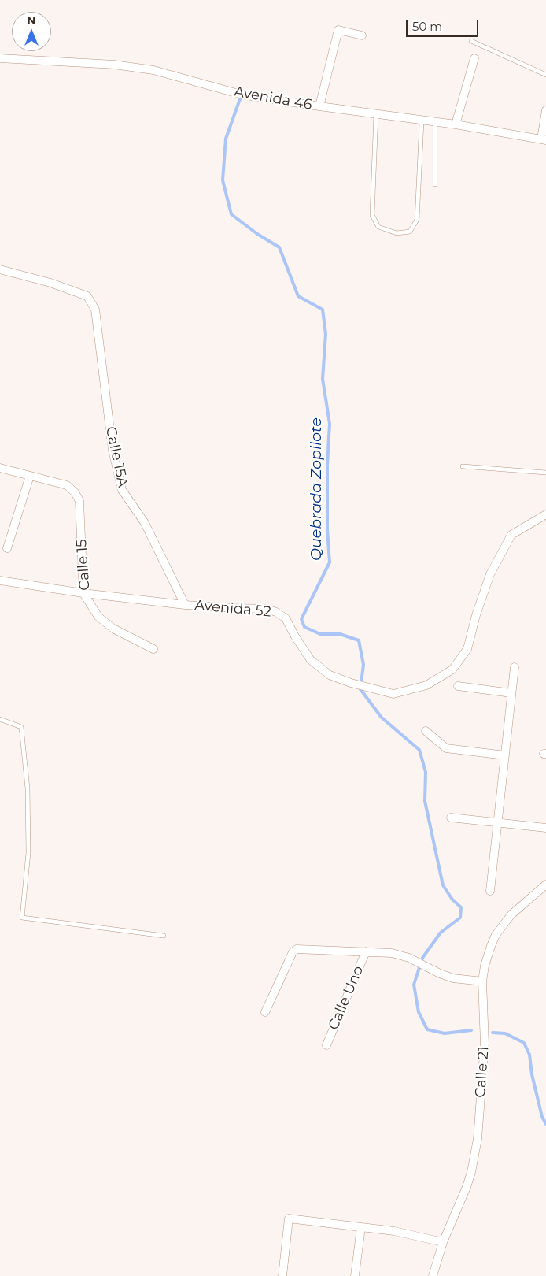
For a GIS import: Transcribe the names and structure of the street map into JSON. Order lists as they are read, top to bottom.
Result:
{
  "streets": {
    "street": [
      "Avenida 46",
      "Calle 15A",
      "Calle 15",
      "Avenida 52",
      "Calle Uno",
      "Calle 21"
    ]
  },
  "crossings": [
    ["Calle 15A", "Avenida 52"],
    ["Calle 15", "Avenida 52"]
  ],
  "water": ["Quebrada Zopilote"],
  "scale_bar": "50 m",
  "north": "top"
}
